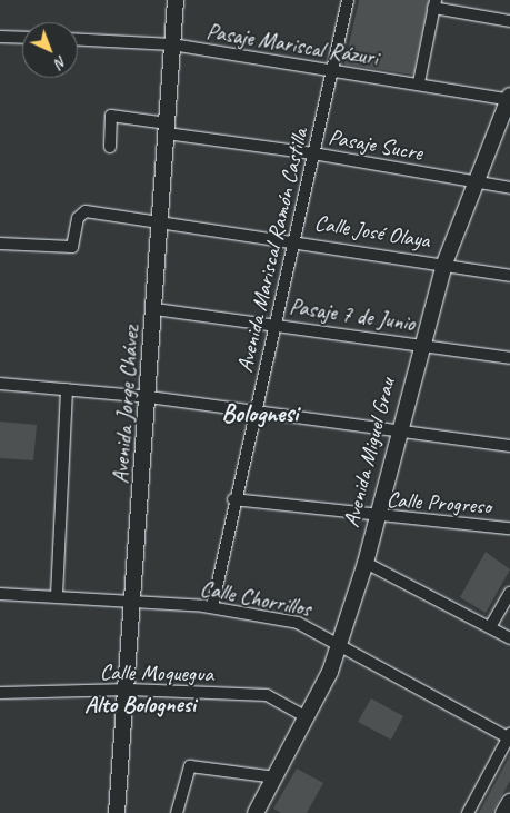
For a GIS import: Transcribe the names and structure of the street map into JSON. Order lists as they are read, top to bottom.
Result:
{
  "streets": {
    "street": [
      "Pasaje Mariscal Rázuri",
      "Pasaje Sucre",
      "Calle José Olaya",
      "Avenida Mariscal Ramón Castilla",
      "Pasaje 7 de Junio",
      "Avenida Jorge Chávez",
      "Avenida Miguel Grau",
      "Calle Progreso",
      "Calle Chorrillos",
      "Calle Moquegua"
    ]
  },
  "crossings": [
    ["Pasaje Mariscal Rázuri", "Avenida Mariscal Ramón Castilla"],
    ["Pasaje Mariscal Rázuri", "Avenida Jorge Chávez"],
    ["Pasaje Mariscal Rázuri", "Avenida Miguel Grau"],
    ["Pasaje Sucre", "Avenida Mariscal Ramón Castilla"],
    ["Pasaje Sucre", "Avenida Jorge Chávez"],
    ["Pasaje Sucre", "Avenida Miguel Grau"],
    ["Calle José Olaya", "Avenida Mariscal Ramón Castilla"],
    ["Calle José Olaya", "Avenida Jorge Chávez"],
    ["Calle José Olaya", "Avenida Miguel Grau"],
    ["Avenida Mariscal Ramón Castilla", "Pasaje 7 de Junio"],
    ["Avenida Mariscal Ramón Castilla", "Calle Progreso"],
    ["Avenida Mariscal Ramón Castilla", "Calle Chorrillos"],
    ["Pasaje 7 de Junio", "Avenida Jorge Chávez"],
    ["Pasaje 7 de Junio", "Avenida Miguel Grau"],
    ["Avenida Jorge Chávez", "Calle Chorrillos"],
    ["Avenida Jorge Chávez", "Calle Moquegua"],
    ["Avenida Miguel Grau", "Calle Progreso"],
    ["Avenida Miguel Grau", "Calle Chorrillos"],
    ["Avenida Miguel Grau", "Calle Moquegua"]
  ],
  "districts": ["Bolognesi", "Alto Bolognesi"],
  "north": "bottom right"
}
